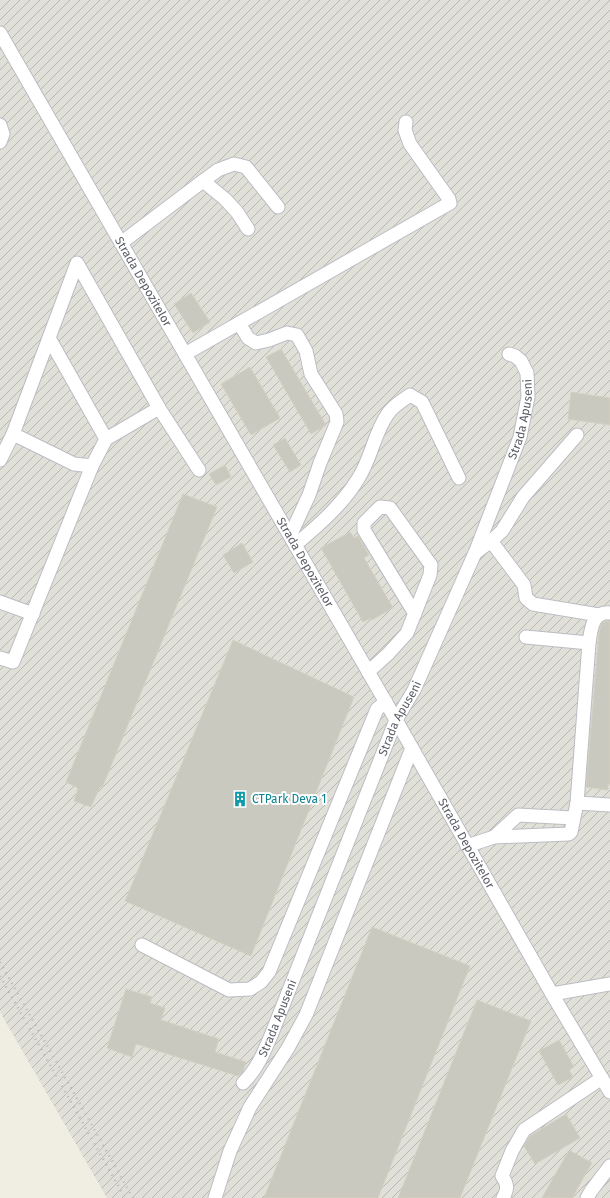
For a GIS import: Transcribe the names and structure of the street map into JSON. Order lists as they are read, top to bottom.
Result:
{
  "streets": {
    "street": ["Strada Depozitelor", "Strada Apuseni"]
  },
  "crossings": [
    ["Strada Depozitelor", "Strada Apuseni"]
  ],
  "places": {
    "building": ["CTPark Deva 1"]
  }
}
